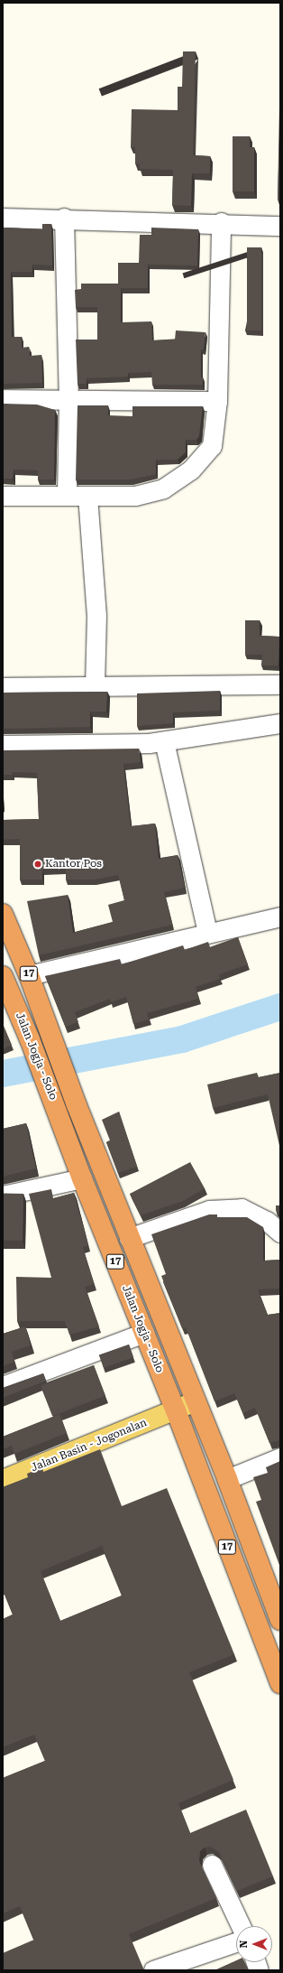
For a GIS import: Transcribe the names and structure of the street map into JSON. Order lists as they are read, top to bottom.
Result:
{
  "streets": {
    "highway": ["17", "Jalan Jogja - Solo"],
    "main road": ["Jalan Basin - Jogonalan"]
  },
  "crossings": [
    ["Jalan Jogja - Solo", "Jalan Basin - Jogonalan"]
  ],
  "places": ["Kantor Pos"],
  "north": "left"
}
